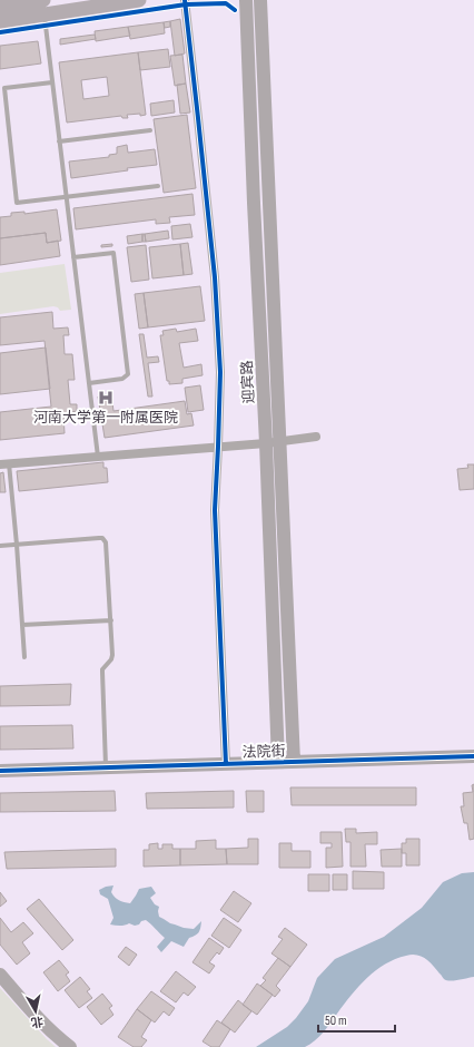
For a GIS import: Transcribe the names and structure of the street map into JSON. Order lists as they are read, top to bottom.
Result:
{
  "streets": {
    "main road": ["迎宾路", "法院街"]
  },
  "crossings": [
    ["迎宾路", "法院街"]
  ],
  "places": {
    "hospital": ["河南大学第一附属医院"]
  },
  "scale_bar": "50 m",
  "north": "bottom"
}
